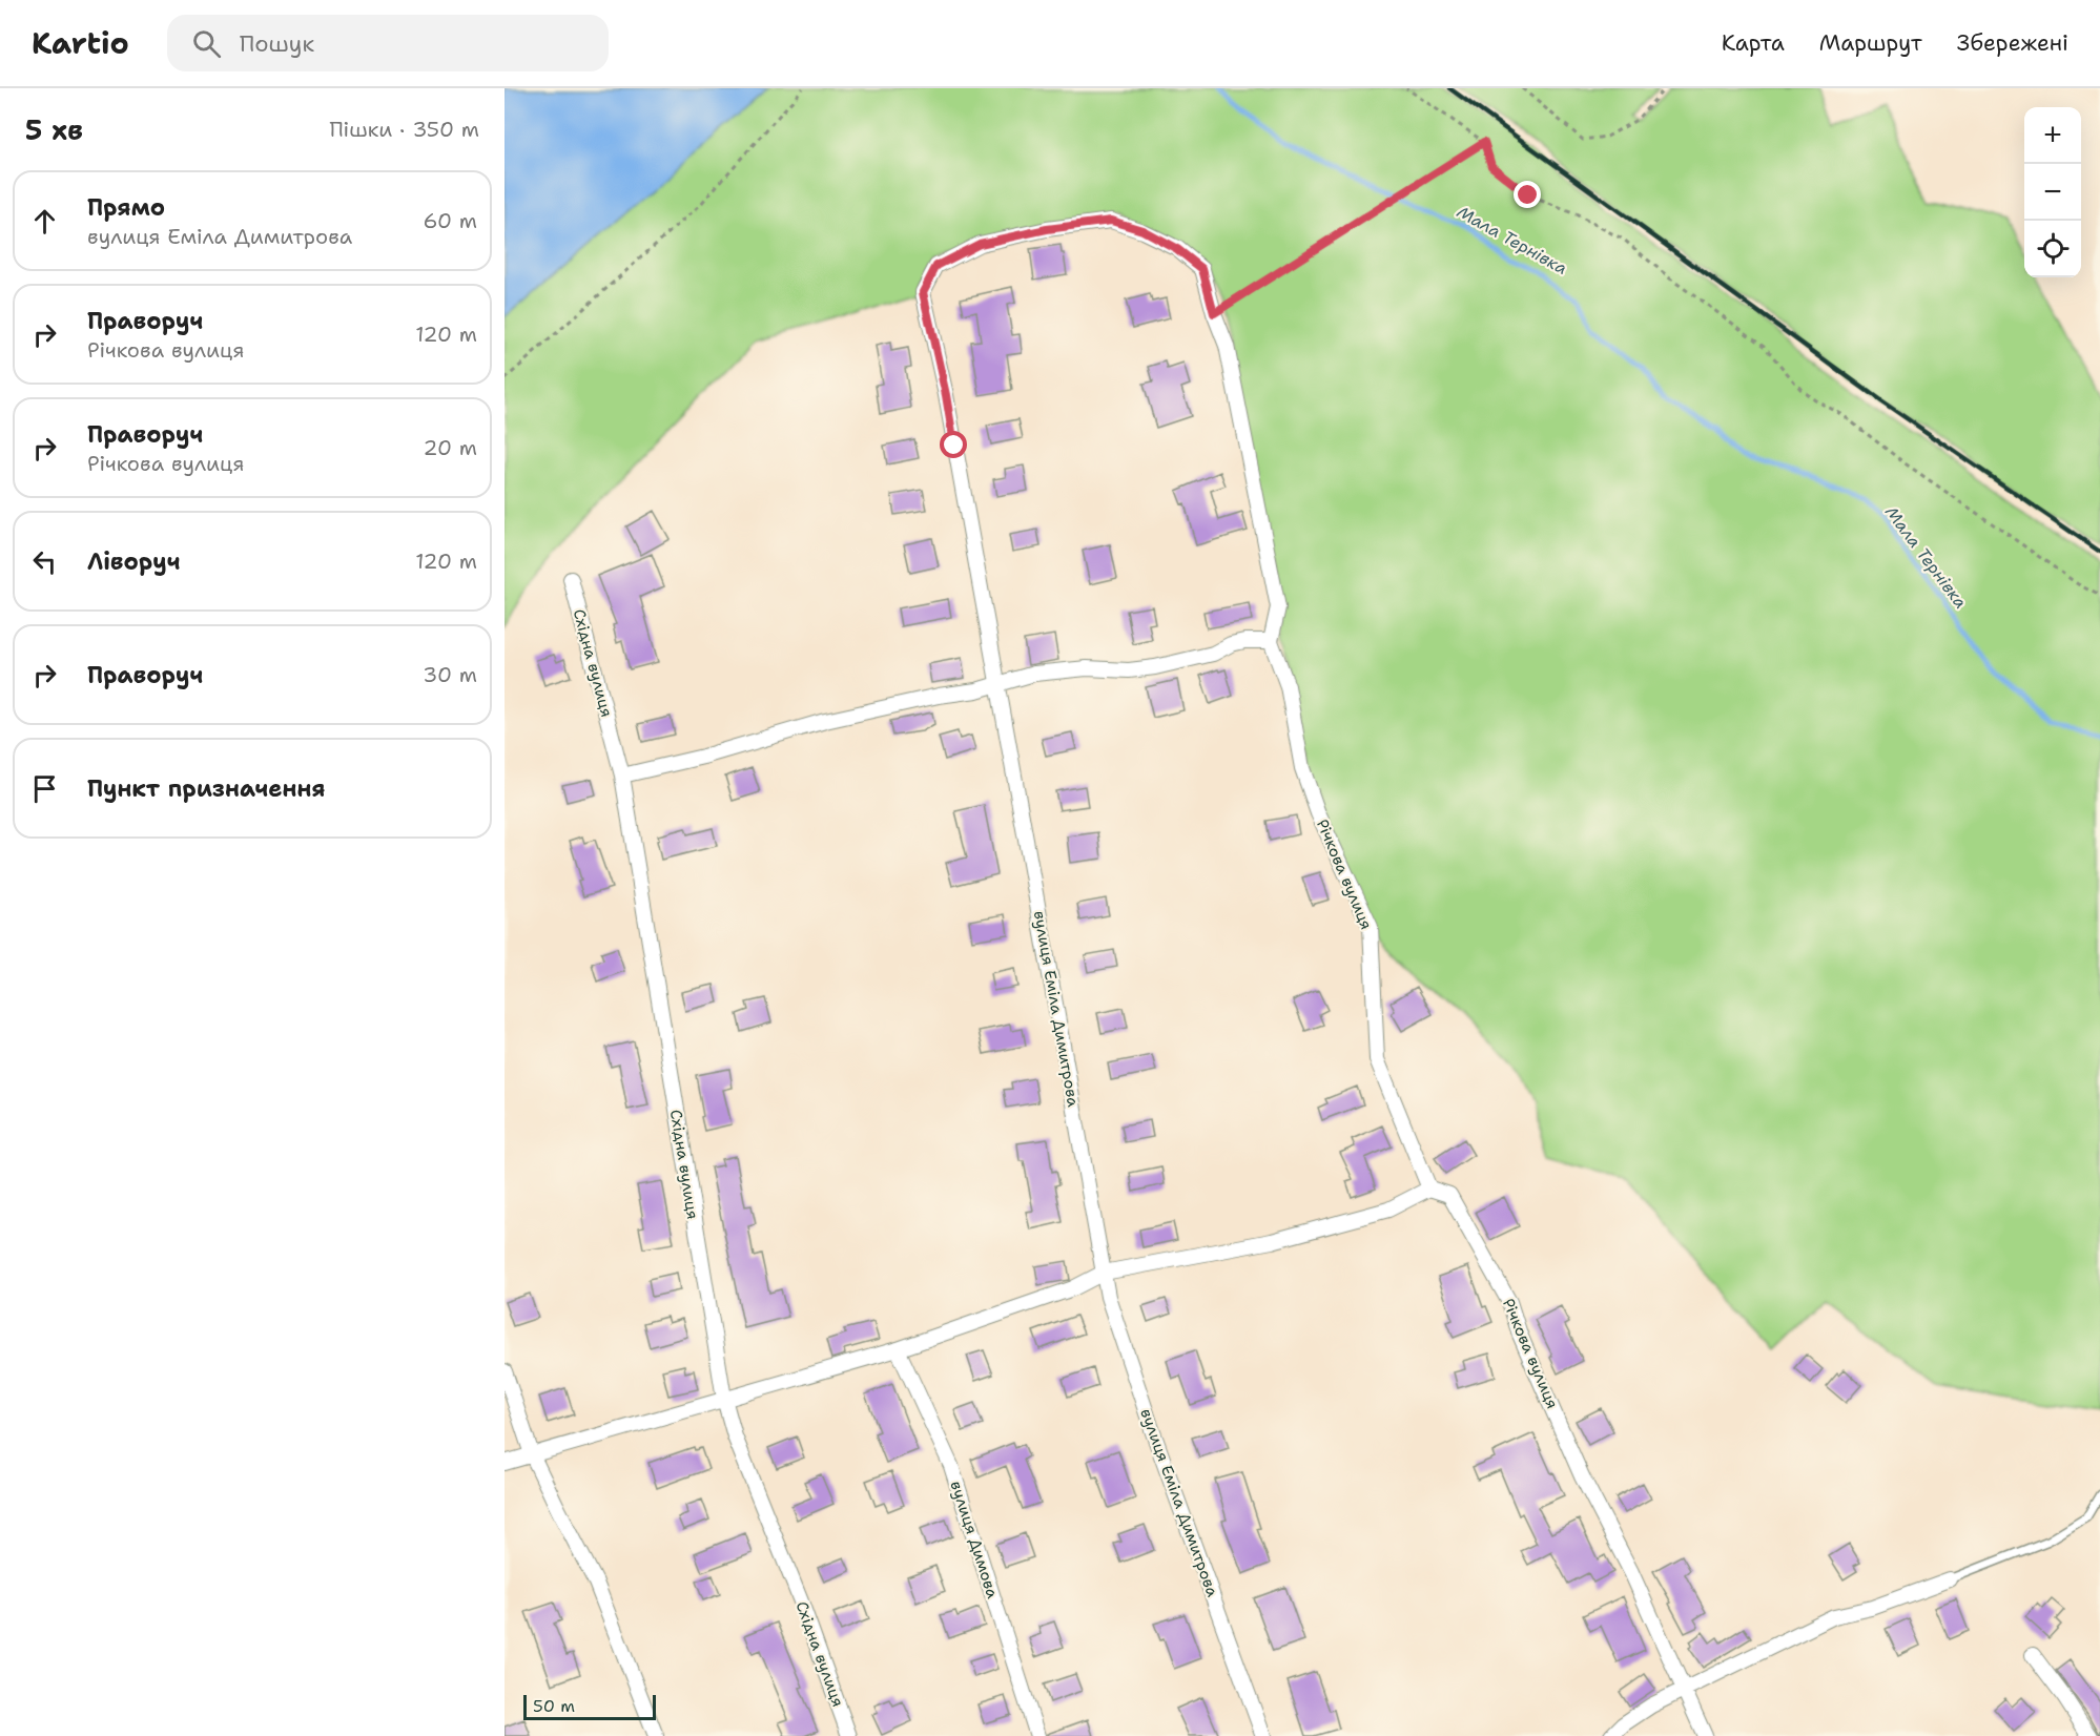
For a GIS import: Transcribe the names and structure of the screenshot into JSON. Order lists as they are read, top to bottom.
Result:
{
  "streets": {
    "street": [
      "Східна вулиця",
      "Річкова вулиця",
      "вулиця Еміла Димитрова",
      "вулиця Димова"
    ]
  },
  "water": ["Мала Тернівка"],
  "scale_bar": "50 m",
  "page": {
    "header": "Kartio",
    "search": "Пошук",
    "nav": ["Карта", "Маршрут", "Збережені"],
    "heading": ["5 хв", "Пішки · 350 m"],
    "map_buttons": ["+", "−"],
    "list": [
      ["Прямо", "вулиця Еміла Димитрова", "60 m"],
      ["Праворуч", "Річкова вулиця", "120 m"],
      ["Праворуч", "Річкова вулиця", "20 m"],
      ["Ліворуч", "120 m"],
      ["Праворуч", "30 m"],
      "Пункт призначення"
    ],
    "scale": "50 m"
  }
}
